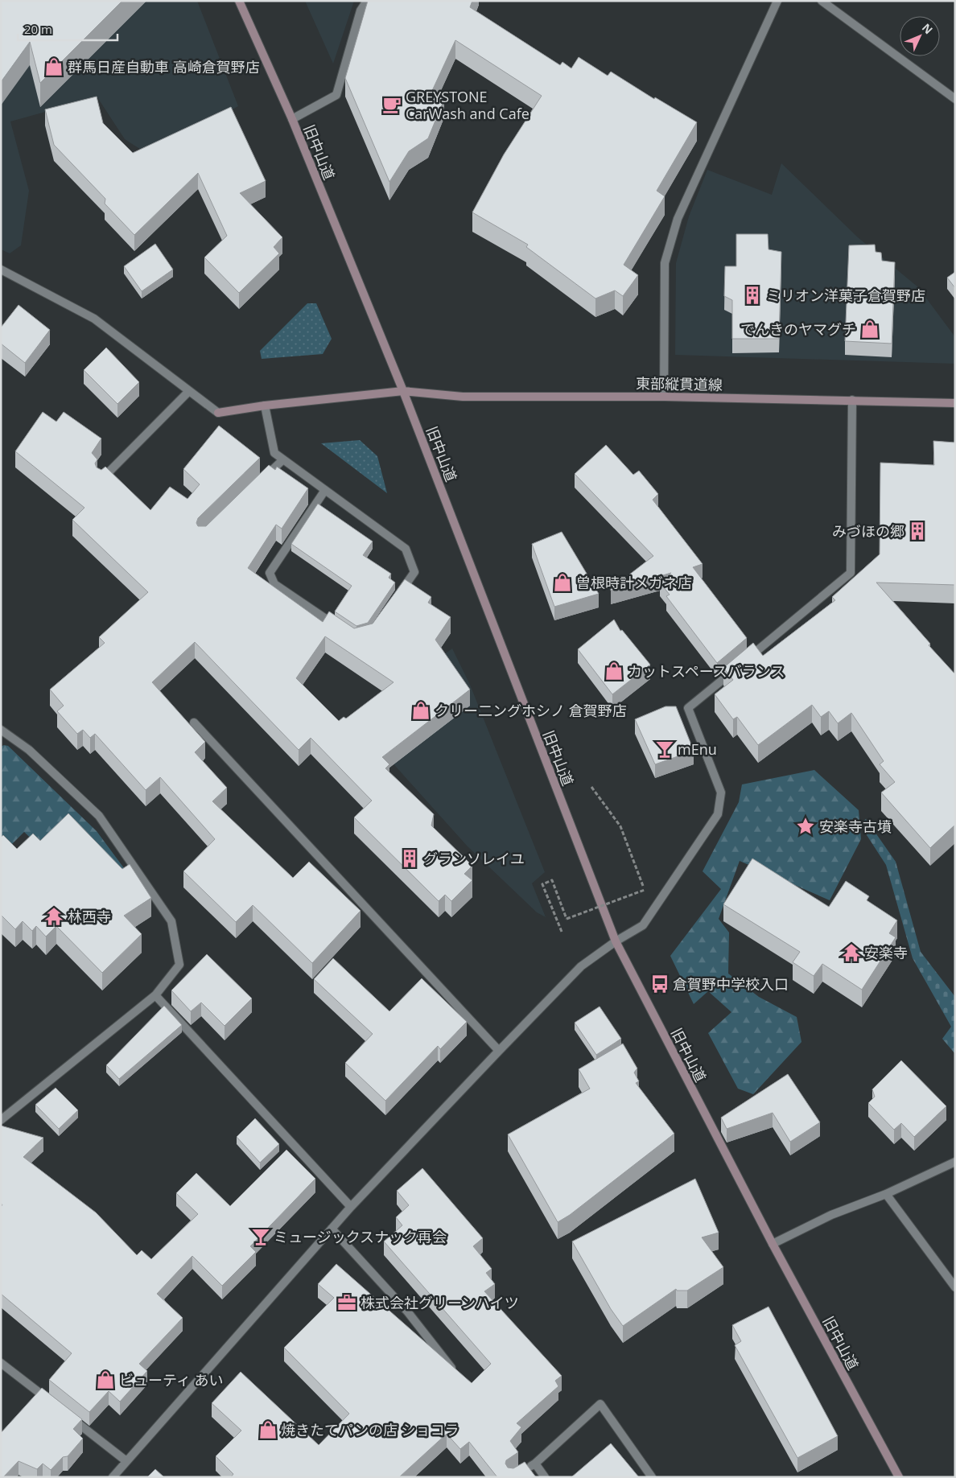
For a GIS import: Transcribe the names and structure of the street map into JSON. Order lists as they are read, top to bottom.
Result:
{
  "streets": {
    "main road": ["旧中山道", "東部縦貫道線"]
  },
  "crossings": [
    ["旧中山道", "東部縦貫道線"]
  ],
  "places": {
    "shop": [
      "群馬日産自動車 高崎倉賀野店",
      "でんきのヤマグチ",
      "曽根時計メガネ店",
      "カットスペースバランス",
      "クリー二ングホシノ 倉賀野店",
      "ビューティ あい",
      "焼きたてパンの店 ショコラ"
    ],
    "cafe": ["GREYSTONE CarWash and Cafe"],
    "building": ["ミリオン洋菓子倉賀野店", "みづほの郷", "グランソレイユ"],
    "bar": ["mEnu", "ミュージックスナック再会"],
    "place": ["安楽寺古墳"],
    "temple": ["林西寺", "安楽寺"],
    "bus stop": ["倉賀野中学校入口"],
    "office": ["株式会社グリーンハイツ"]
  },
  "scale_bar": "20 m",
  "north": "top right"
}
